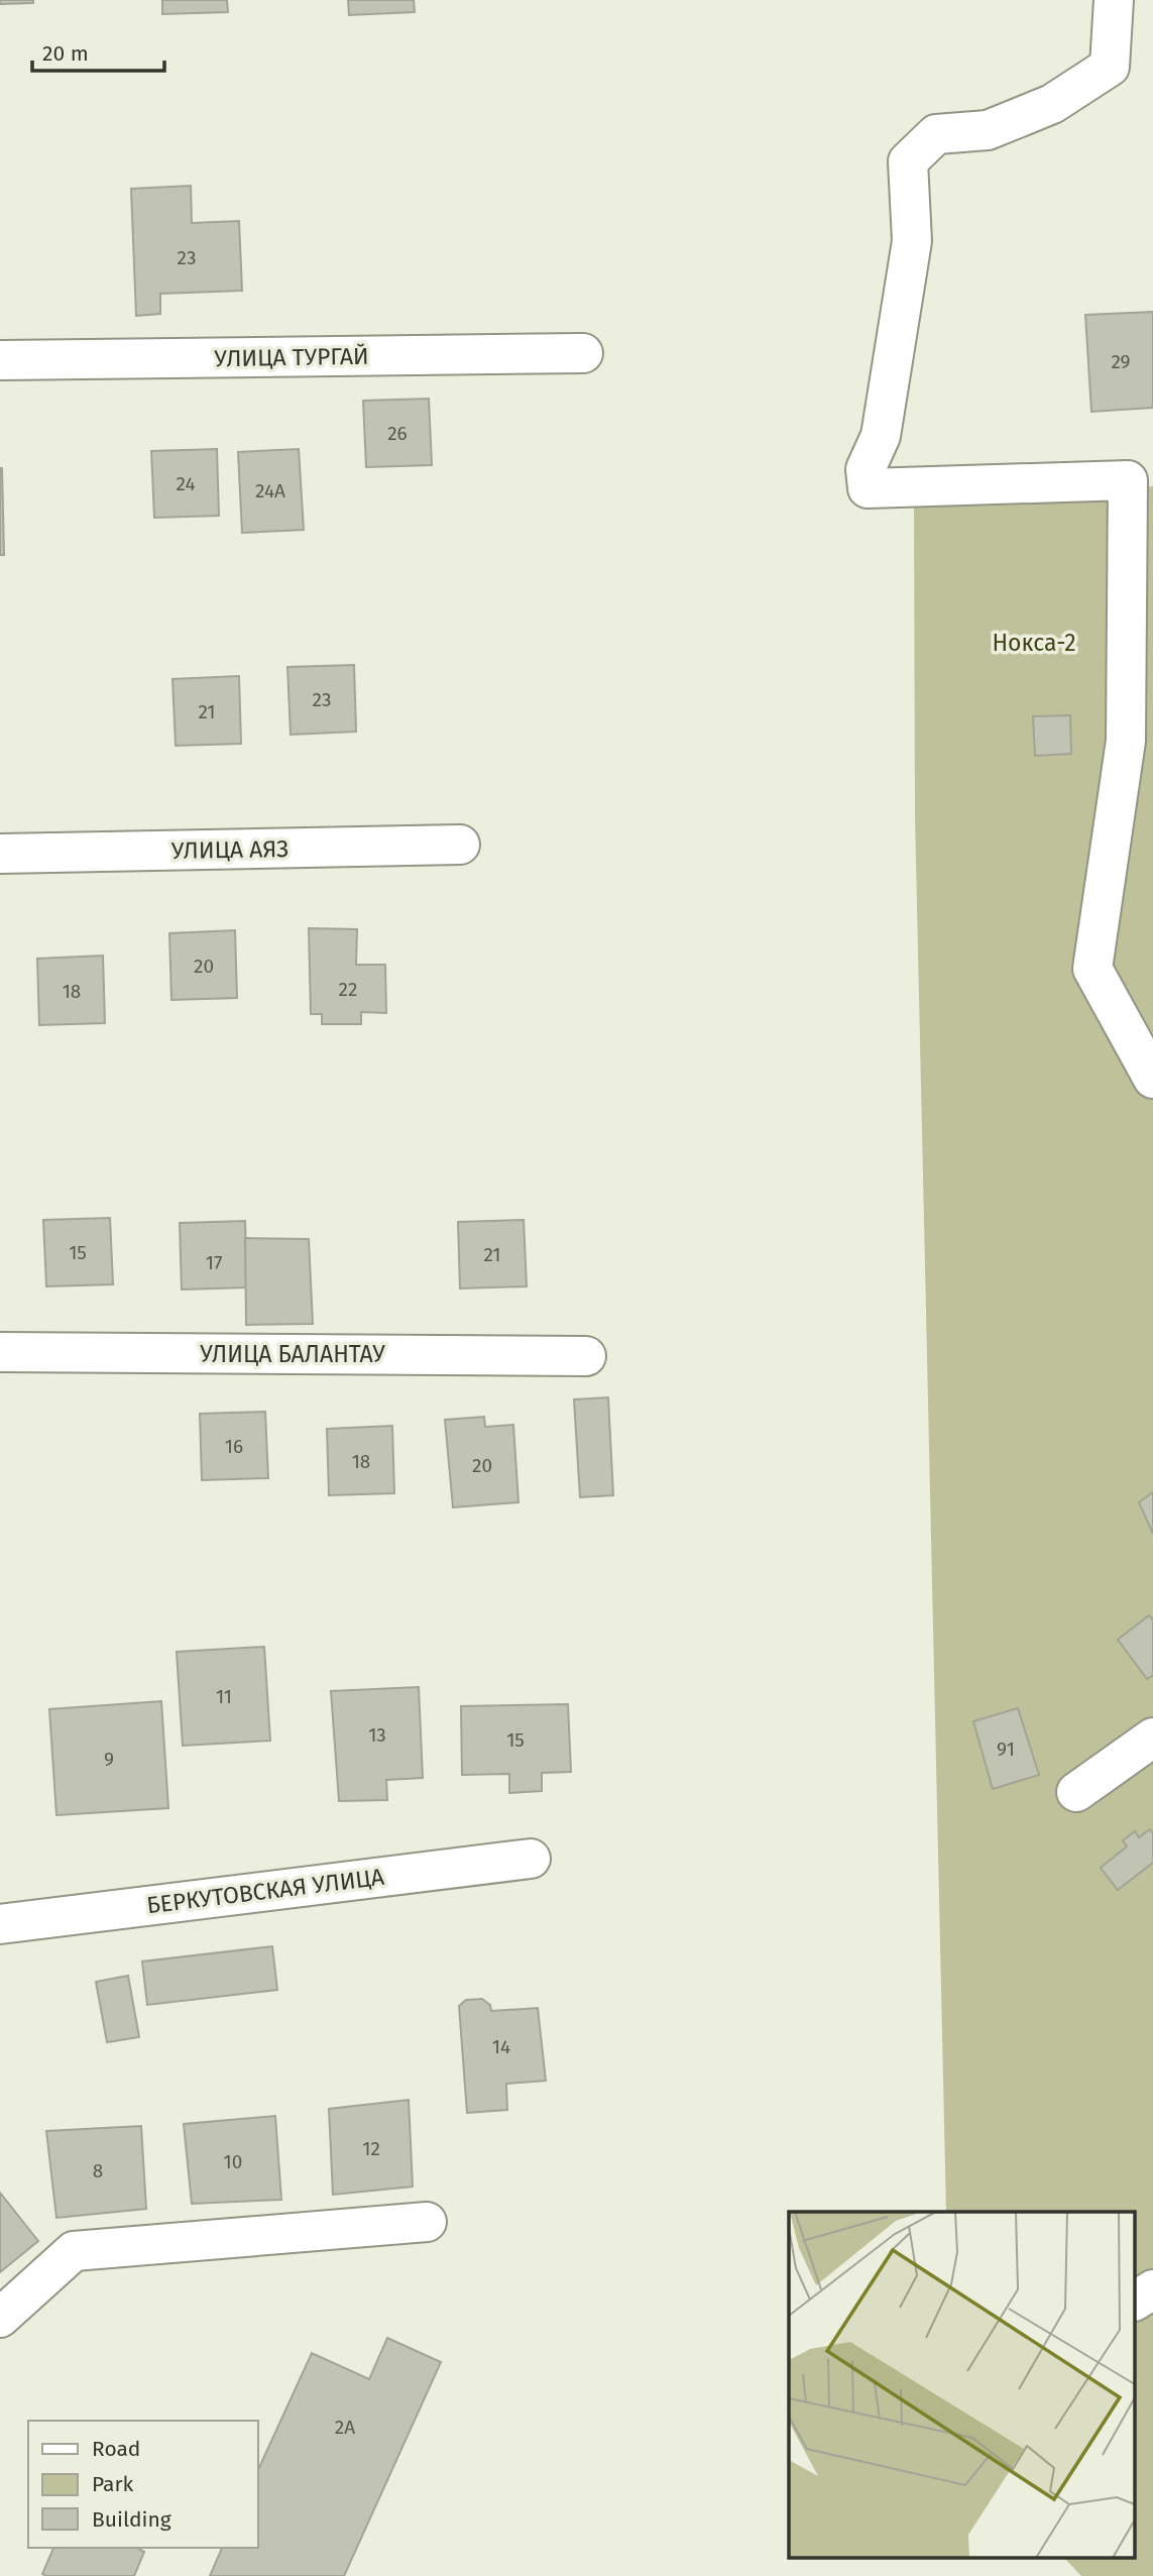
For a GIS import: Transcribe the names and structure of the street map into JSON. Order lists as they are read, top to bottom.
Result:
{
  "streets": {
    "street": [
      "УЛИЦА ТУРГАЙ",
      "УЛИЦА АЯЗ",
      "УЛИЦА БАЛАНТАУ",
      "БЕРКУТОВСКАЯ УЛИЦА"
    ]
  },
  "parks": ["Нокса-2"],
  "house_numbers": [
    "23",
    "29",
    "26",
    "24",
    "24А",
    "23",
    "21",
    "20",
    "22",
    "18",
    "15",
    "21",
    "17",
    "16",
    "18",
    "20",
    "11",
    "13",
    "15",
    "91",
    "9",
    "14",
    "12",
    "10",
    "8",
    "2А"
  ],
  "legend": ["Road", "Park", "Building"],
  "scale_bar": "20 m"
}
